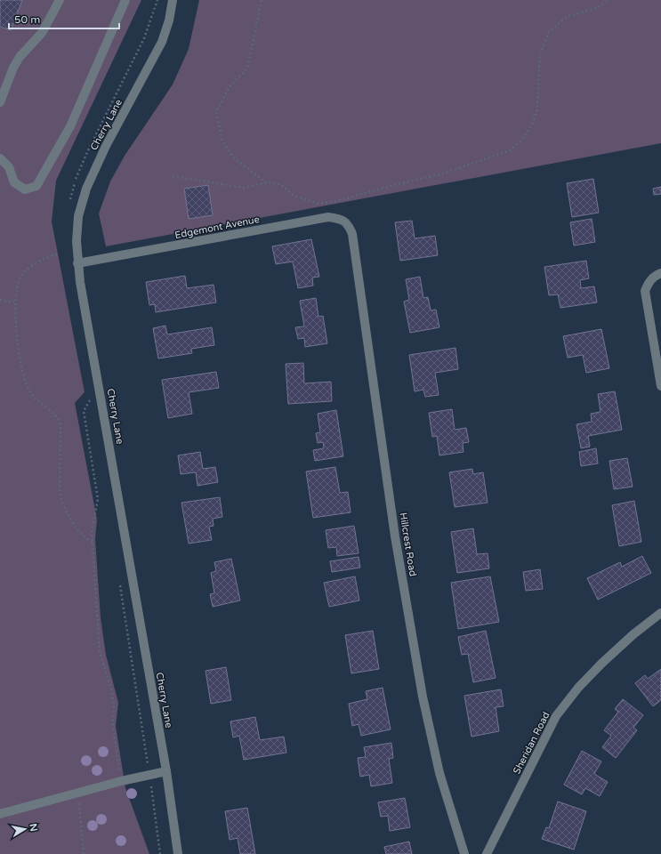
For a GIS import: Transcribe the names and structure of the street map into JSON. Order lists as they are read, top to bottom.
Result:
{
  "streets": {
    "street": [
      "Cherry Lane",
      "Edgemont Avenue",
      "Hillcrest Road",
      "Sheridan Road"
    ]
  },
  "crossings": [
    ["Cherry Lane", "Edgemont Avenue"],
    ["Edgemont Avenue", "Hillcrest Road"]
  ],
  "scale_bar": "50 m",
  "north": "right"
}
